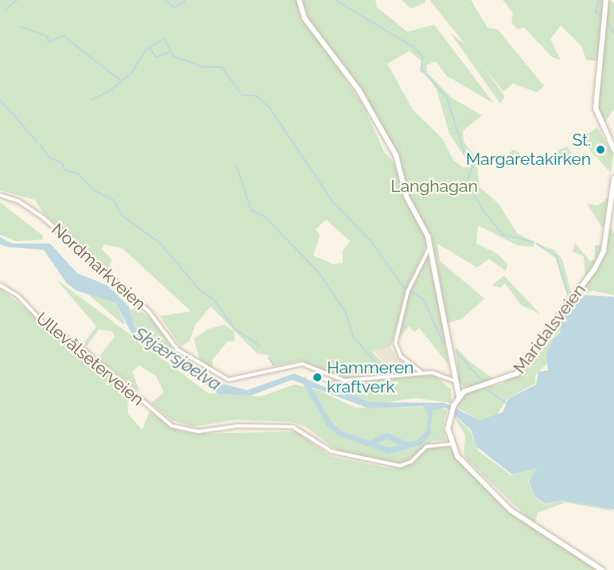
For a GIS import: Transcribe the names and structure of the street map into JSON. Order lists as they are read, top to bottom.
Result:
{
  "streets": {
    "street": ["Nordmarkveien", "Maridalsveien", "Ullevålseterveien"]
  },
  "water": ["Skjærsjøelva"],
  "parks": ["Langhagan"],
  "places": ["St. Margaretakirken", "Hammeren kraftverk"]
}
